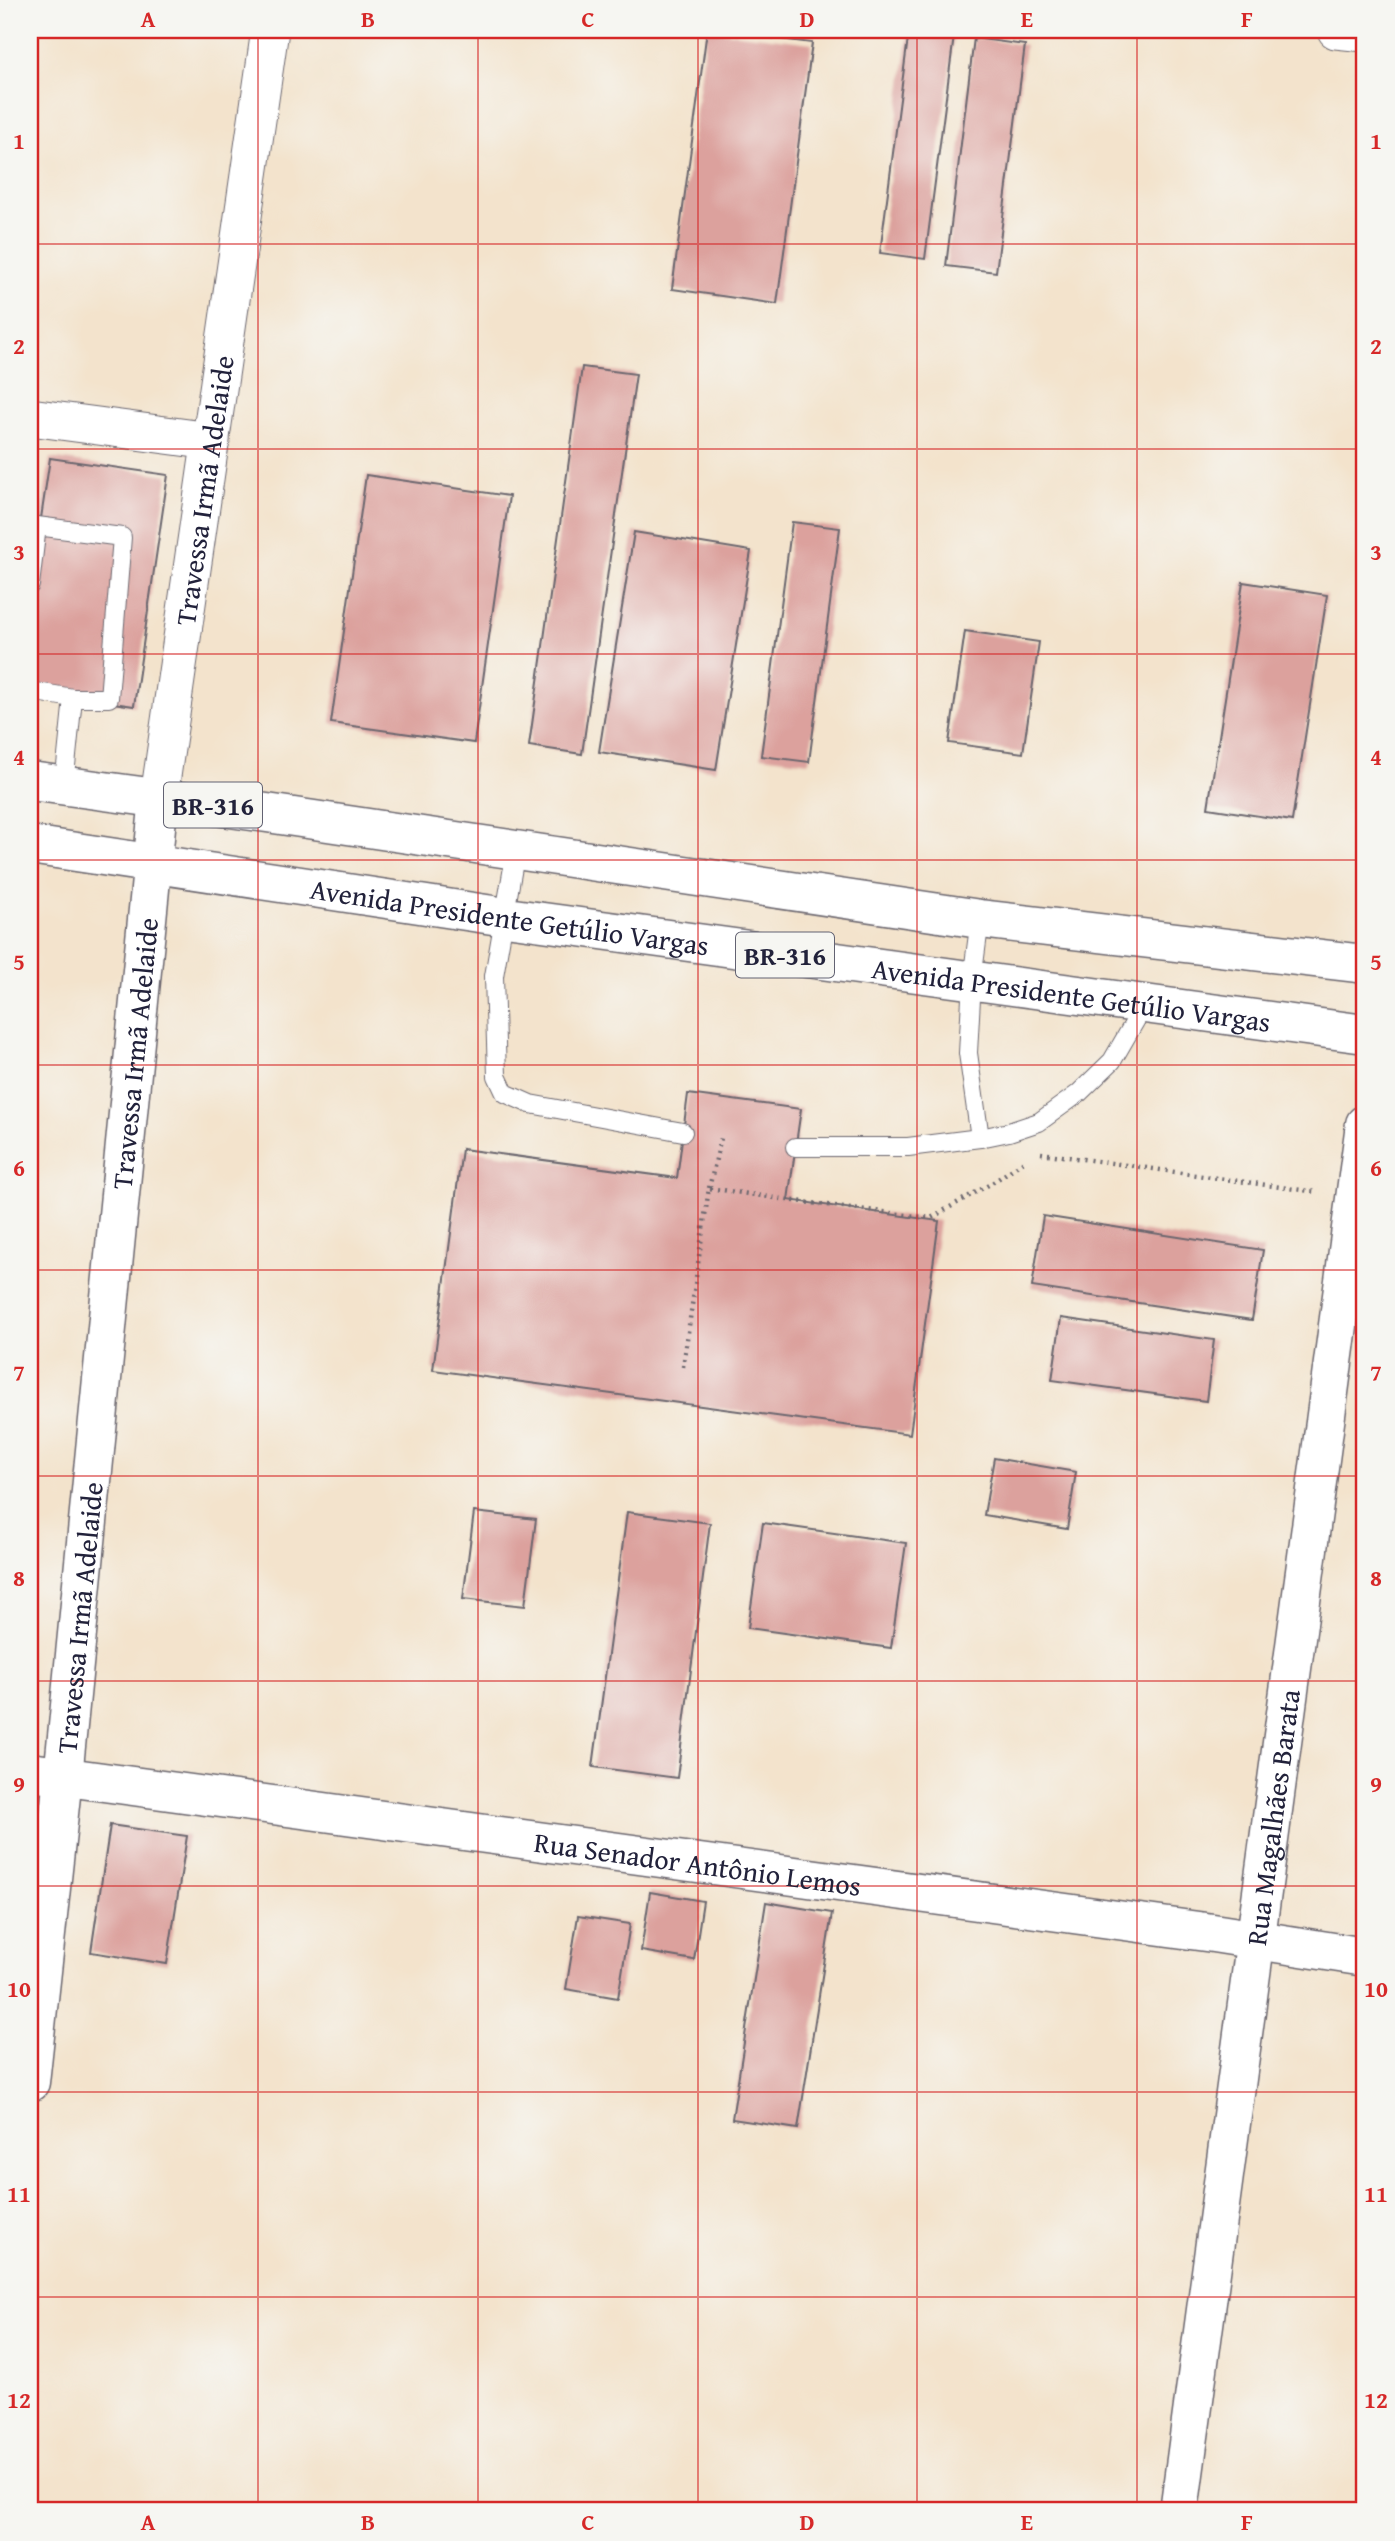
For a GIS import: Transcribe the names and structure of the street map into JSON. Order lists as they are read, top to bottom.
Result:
{
  "streets": {
    "main road": [
      "Travessa Irmã Adelaide",
      "BR-316",
      "Avenida Presidente Getúlio Vargas",
      "Rua Magalhães Barata",
      "Rua Senador Antônio Lemos"
    ]
  },
  "crossings": [
    ["Travessa Irmã Adelaide", "BR-316"],
    ["Travessa Irmã Adelaide", "Avenida Presidente Getúlio Vargas"],
    ["Travessa Irmã Adelaide", "Rua Senador Antônio Lemos"],
    ["Rua Magalhães Barata", "Rua Senador Antônio Lemos"]
  ],
  "grid": {
    "columns": [
      "A",
      "B",
      "C",
      "D",
      "E",
      "F"
    ],
    "rows": [
      "1",
      "2",
      "3",
      "4",
      "5",
      "6",
      "7",
      "8",
      "9",
      "10",
      "11",
      "12"
    ]
  }
}
